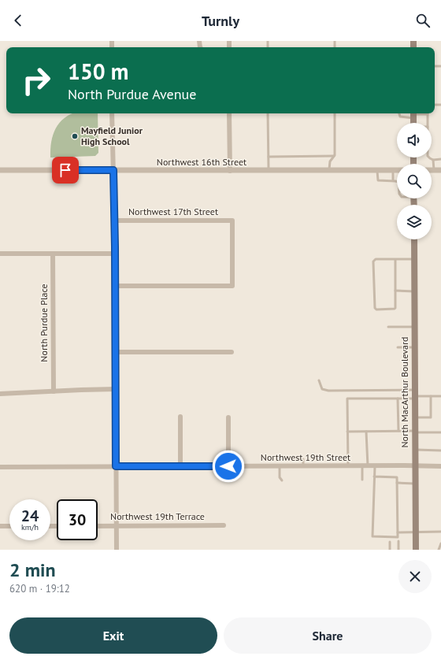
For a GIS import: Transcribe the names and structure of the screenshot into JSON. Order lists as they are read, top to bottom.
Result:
{
  "streets": {
    "main road": ["North MacArthur Boulevard"],
    "street": [
      "Northwest 16th Street",
      "Northwest 17th Street",
      "North Purdue Place",
      "Northwest 19th Street",
      "Northwest 19th Terrace"
    ]
  },
  "crossings": [
    ["North MacArthur Boulevard", "Northwest 19th Street"]
  ],
  "places": ["Mayfield Junior High School"],
  "page": {
    "header": "Turnly",
    "turn": ["150 m", "North Purdue Avenue"],
    "speed": "24 km/h",
    "limit": "30",
    "heading": ["2 min", "620 m · 19:12"],
    "buttons": ["Exit", "Share"]
  }
}
